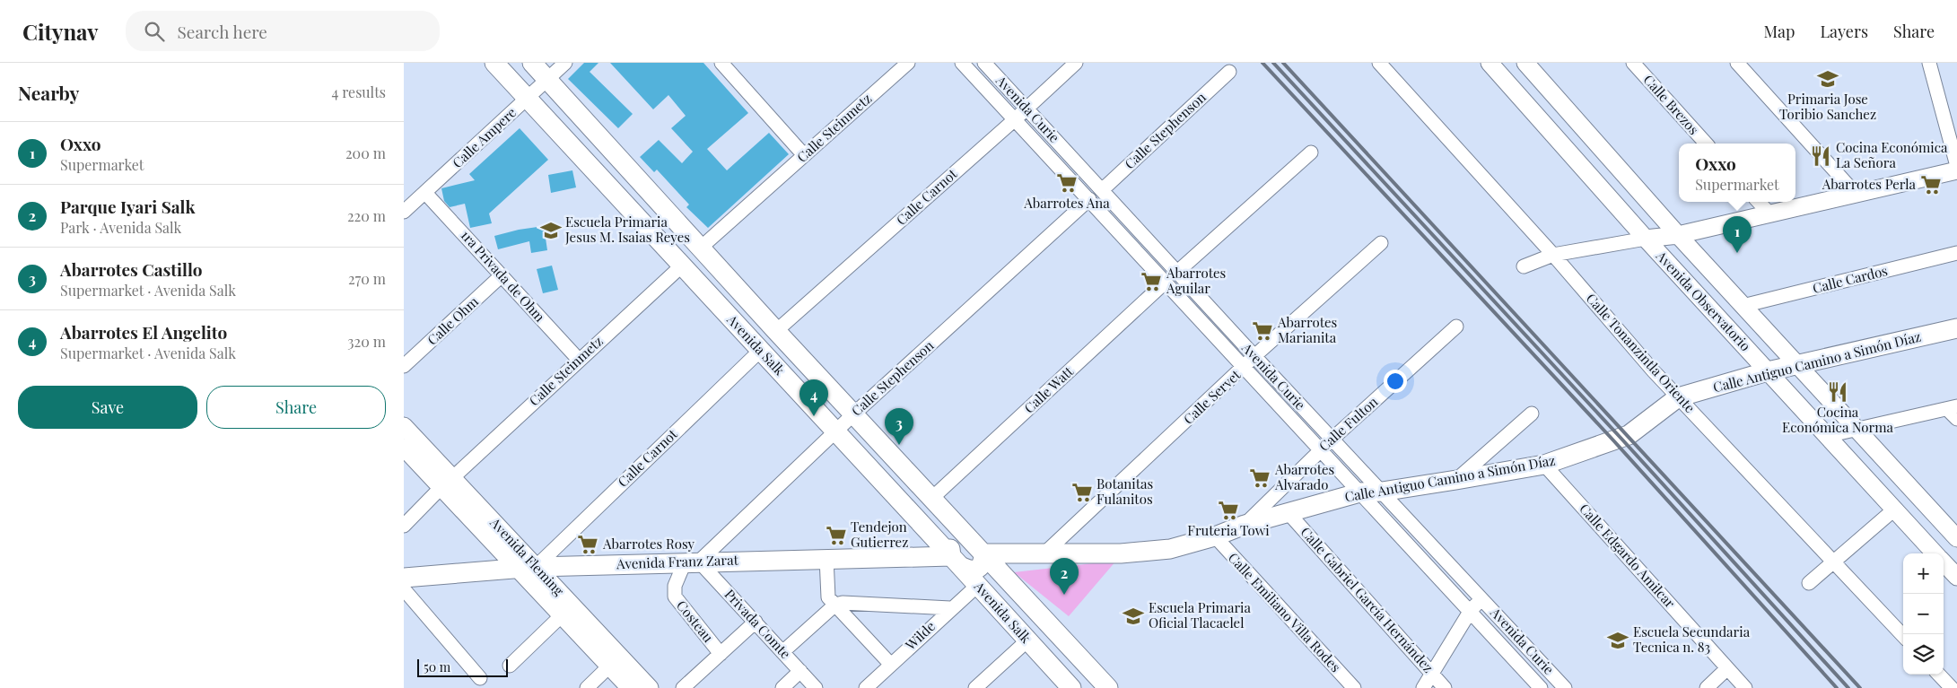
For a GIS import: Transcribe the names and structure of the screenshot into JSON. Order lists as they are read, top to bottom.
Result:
{
  "streets": {
    "main road": ["Avenida Salk", "Calle Antiguo Camino a Simón Díaz", "Avenida Franz Zarat"],
    "street": [
      "Calle Brezos",
      "Avenida Curie",
      "Calle Steinmetz",
      "Calle Stephenson",
      "Calle Ampere",
      "Calle Carnot",
      "1ra Privada de Ohm",
      "Calle Cardos",
      "Avenida Observatorio",
      "Calle Ohm",
      "Calle Tonanzintla Oriente",
      "Calle Watt",
      "Calle Servet",
      "Calle Fulton",
      "Calle Edgardo Amilcar",
      "Avenida Fleming",
      "Calle Gabriel García Hernández",
      "Calle Emiliano Villa Rodes",
      "Costeau",
      "Privada Comte",
      "Wilde"
    ]
  },
  "crossings": [
    ["Avenida Curie", "Calle Stephenson"],
    ["Avenida Curie", "Calle Carnot"],
    ["Avenida Curie", "Calle Antiguo Camino a Simón Díaz"],
    ["Avenida Curie", "Calle Watt"],
    ["Avenida Curie", "Calle Servet"],
    ["Avenida Curie", "Calle Fulton"],
    ["Calle Steinmetz", "1ra Privada de Ohm"],
    ["Calle Steinmetz", "Avenida Salk"],
    ["Calle Steinmetz", "Avenida Fleming"],
    ["Calle Stephenson", "Avenida Salk"],
    ["Calle Stephenson", "Avenida Franz Zarat"],
    ["Calle Stephenson", "Costeau"],
    ["Calle Stephenson", "Privada Comte"],
    ["Calle Ampere", "1ra Privada de Ohm"],
    ["Calle Ampere", "Avenida Salk"],
    ["Calle Carnot", "Avenida Salk"],
    ["Calle Carnot", "Avenida Fleming"],
    ["Calle Carnot", "Avenida Franz Zarat"],
    ["1ra Privada de Ohm", "Calle Ohm"],
    ["Calle Cardos", "Avenida Observatorio"],
    ["Avenida Observatorio", "Calle Antiguo Camino a Simón Díaz"],
    ["Avenida Salk", "Calle Watt"],
    ["Avenida Salk", "Avenida Franz Zarat"],
    ["Avenida Salk", "Wilde"],
    ["Calle Tonanzintla Oriente", "Calle Antiguo Camino a Simón Díaz"],
    ["Calle Antiguo Camino a Simón Díaz", "Calle Fulton"],
    ["Calle Antiguo Camino a Simón Díaz", "Calle Edgardo Amilcar"],
    ["Calle Antiguo Camino a Simón Díaz", "Calle Gabriel García Hernández"],
    ["Avenida Fleming", "Avenida Franz Zarat"],
    ["Avenida Franz Zarat", "Costeau"],
    ["Avenida Franz Zarat", "Privada Comte"],
    ["Costeau", "Privada Comte"]
  ],
  "places": {
    "school or university": [
      "Primaria Jose Toribio Sanchez",
      "Escuela Primaria Jesus M. Isaias Reyes",
      "Escuela Primaria Oficial Tlacaelel",
      "Escuela Secundaria Tecnica n. 83"
    ],
    "restaurant": ["Cocina Económica La Señora", "Cocina Económica Norma"],
    "supermarket": [
      "Abarrotes Ana",
      "Abarrotes Perla",
      "Abarrotes Aguilar",
      "Abarrotes Marianita",
      "Abarrotes Alvarado",
      "Botanitas Fulanitos",
      "Fruteria Towi",
      "Tendejon Gutierrez",
      "Abarrotes Rosy"
    ]
  },
  "scale_bar": "50 m",
  "page": {
    "header": "Citynav",
    "search": "Search here",
    "nav": ["Map", "Layers", "Share"],
    "heading": ["Nearby", "4 results"],
    "list": [
      {
        "mark": "1",
        "name": "Oxxo",
        "note": "Supermarket",
        "value": "200 m"
      },
      {
        "mark": "2",
        "name": "Parque Iyari Salk",
        "note": "Park · Avenida Salk",
        "value": "220 m"
      },
      {
        "mark": "3",
        "name": "Abarrotes Castillo",
        "note": "Supermarket · Avenida Salk",
        "value": "270 m"
      },
      {
        "mark": "4",
        "name": "Abarrotes El Angelito",
        "note": "Supermarket · Avenida Salk",
        "value": "320 m"
      }
    ],
    "popup": ["Oxxo", "Supermarket"],
    "pins": [
      "1",
      "4",
      "3",
      "2"
    ],
    "buttons": ["Save", "Share"],
    "map_buttons": ["+", "−"],
    "scale": "50 m"
  }
}
